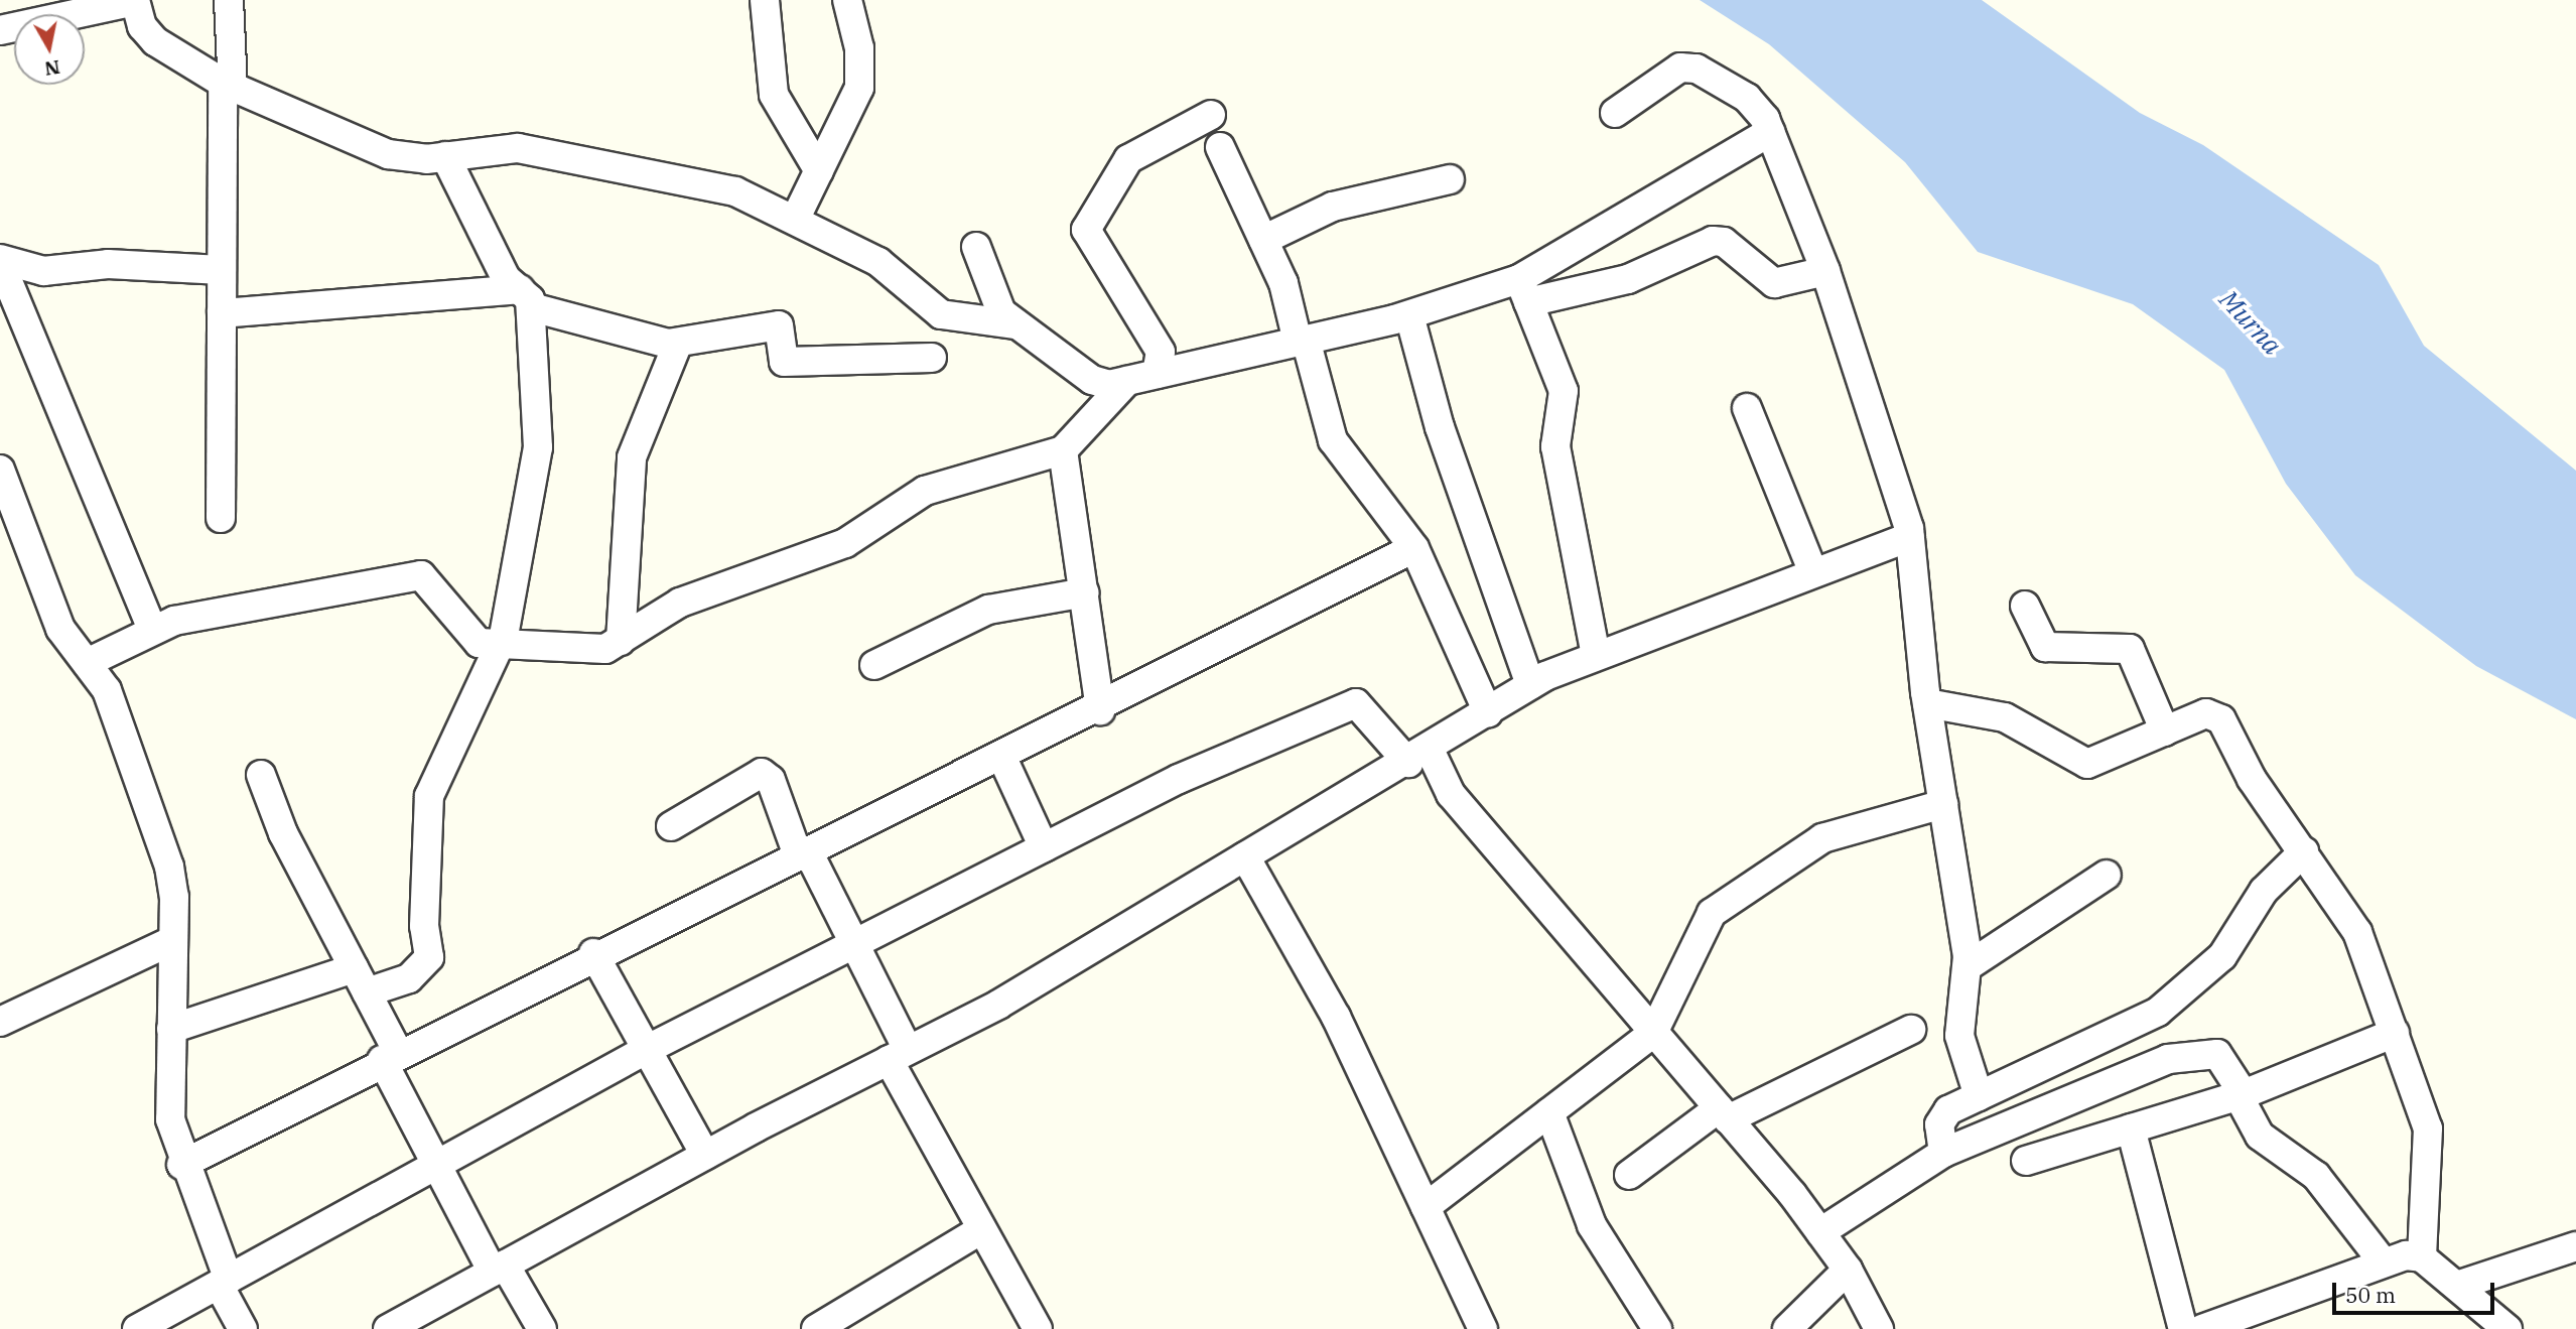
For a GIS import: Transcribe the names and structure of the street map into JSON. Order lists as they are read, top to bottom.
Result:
{
  "water": ["Murna"],
  "scale_bar": "50 m",
  "north": "bottom"
}
